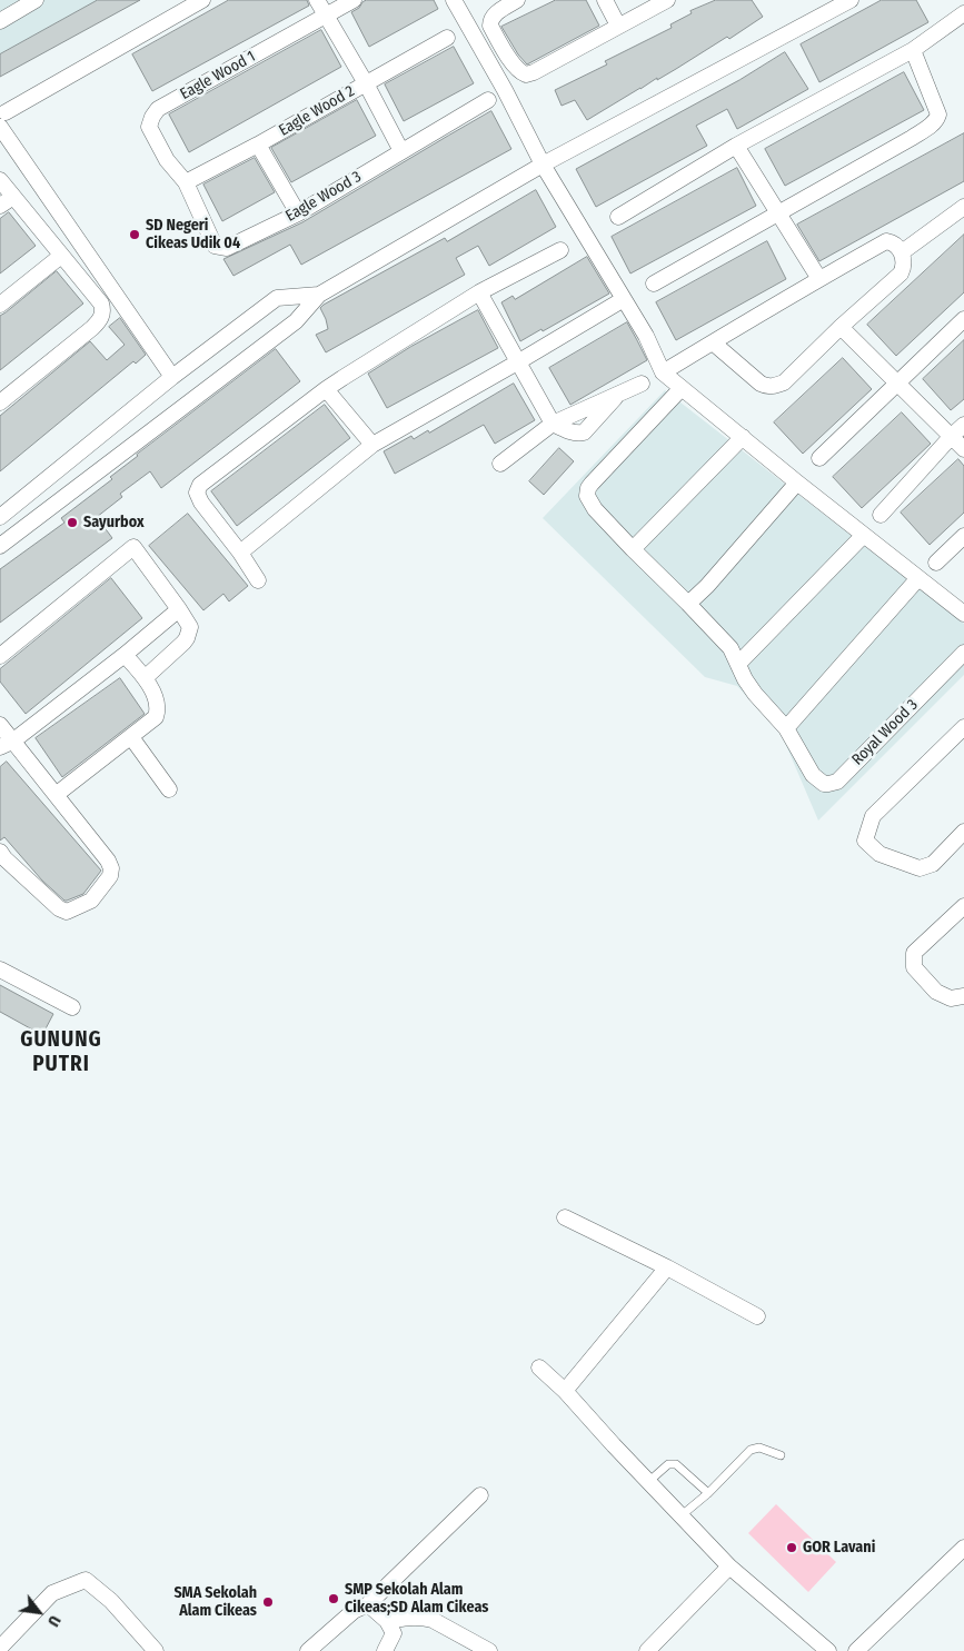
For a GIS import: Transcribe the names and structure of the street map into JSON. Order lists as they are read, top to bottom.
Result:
{
  "streets": {
    "street": [
      "Eagle Wood 1",
      "Eagle Wood 2",
      "Eagle Wood 3",
      "Royal Wood 3"
    ]
  },
  "crossings": [
    ["Eagle Wood 1", "Eagle Wood 2"],
    ["Eagle Wood 1", "Eagle Wood 3"],
    ["Eagle Wood 2", "Eagle Wood 3"]
  ],
  "districts": ["GUNUNG PUTRI"],
  "places": [
    "SD Negeri Cikeas Udik 04",
    "Sayurbox",
    "GOR Lavani",
    "SMP Sekolah Alam Cikeas;SD Alam Cikeas",
    "SMA Sekolah Alam Cikeas"
  ],
  "north": "bottom right"
}
